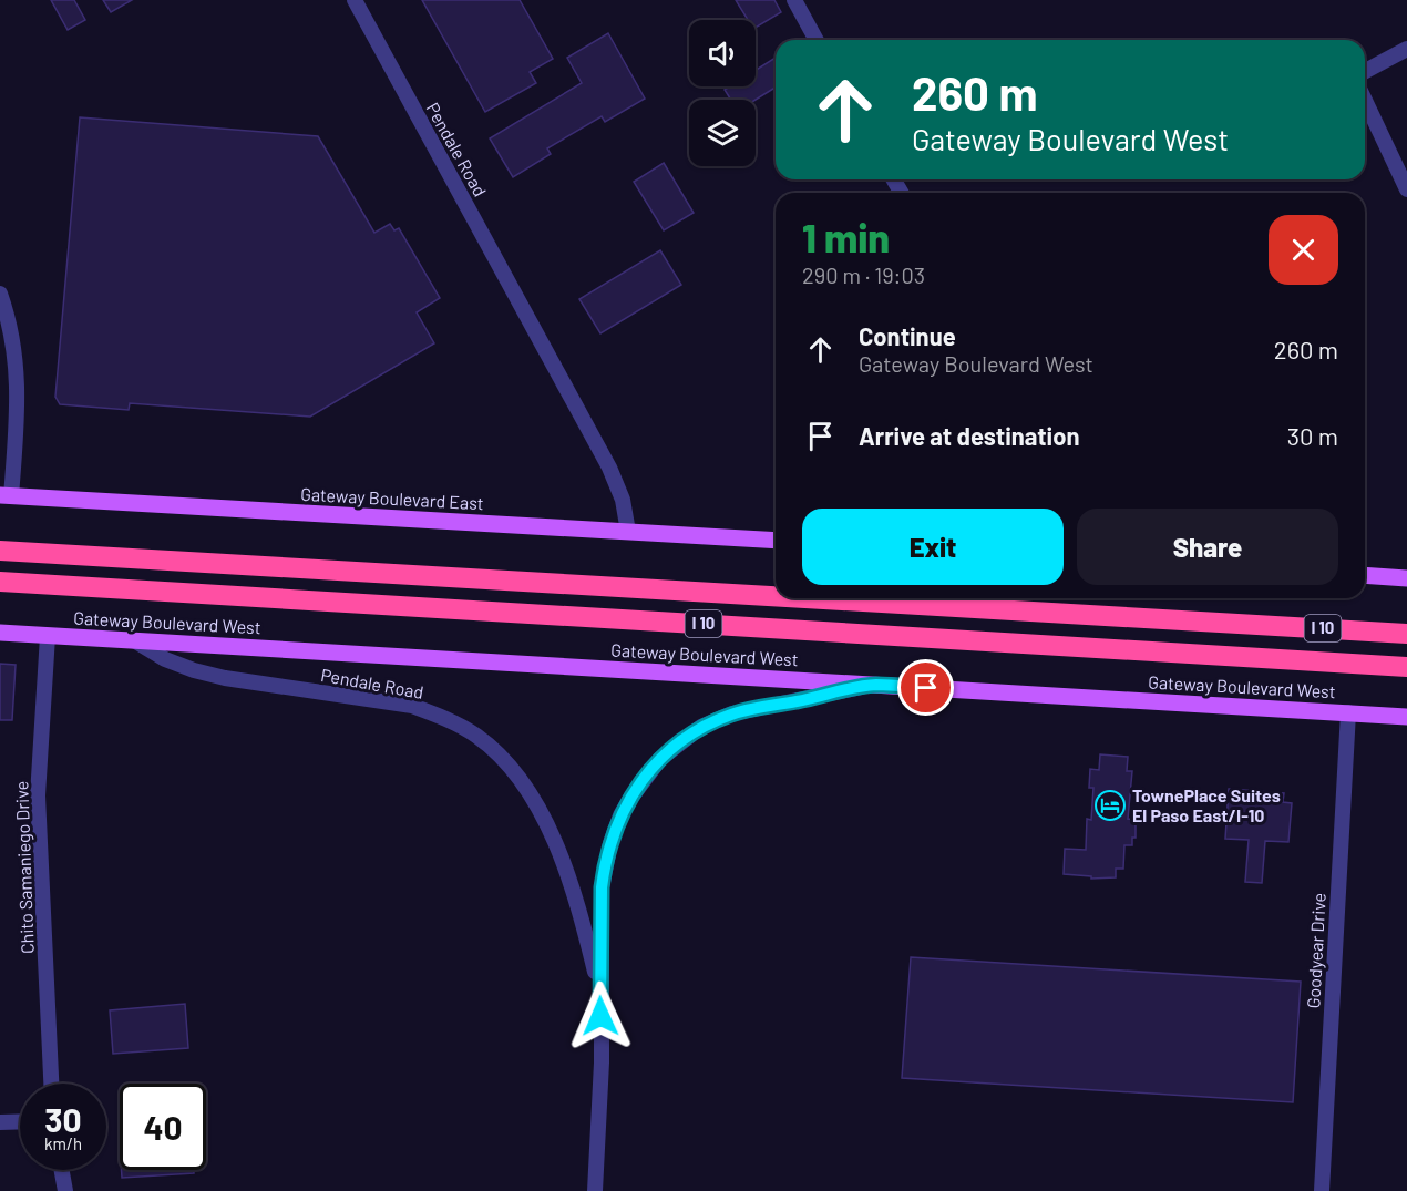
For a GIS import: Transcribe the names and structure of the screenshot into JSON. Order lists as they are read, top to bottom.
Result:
{
  "streets": {
    "highway": ["I 10"],
    "main road": ["Gateway Boulevard East", "Gateway Boulevard West"],
    "street": ["Pendale Road", "Chito Samaniego Drive", "Goodyear Drive"]
  },
  "crossings": [
    ["Pendale Road", "Gateway Boulevard East"],
    ["Pendale Road", "Gateway Boulevard West"],
    ["Gateway Boulevard West", "Chito Samaniego Drive"],
    ["Gateway Boulevard West", "Goodyear Drive"]
  ],
  "places": {
    "hotel": ["TownePlace Suites El Paso East/I-10"]
  },
  "page": {
    "turn": ["260 m", "Gateway Boulevard West"],
    "heading": ["1 min", "290 m · 19:03"],
    "list": [
      {
        "name": "Continue",
        "note": "Gateway Boulevard West",
        "value": "260 m"
      },
      {
        "name": "Arrive at destination",
        "value": "30 m"
      }
    ],
    "buttons": ["Exit", "Share"],
    "speed": "30 km/h",
    "limit": "40"
  }
}
